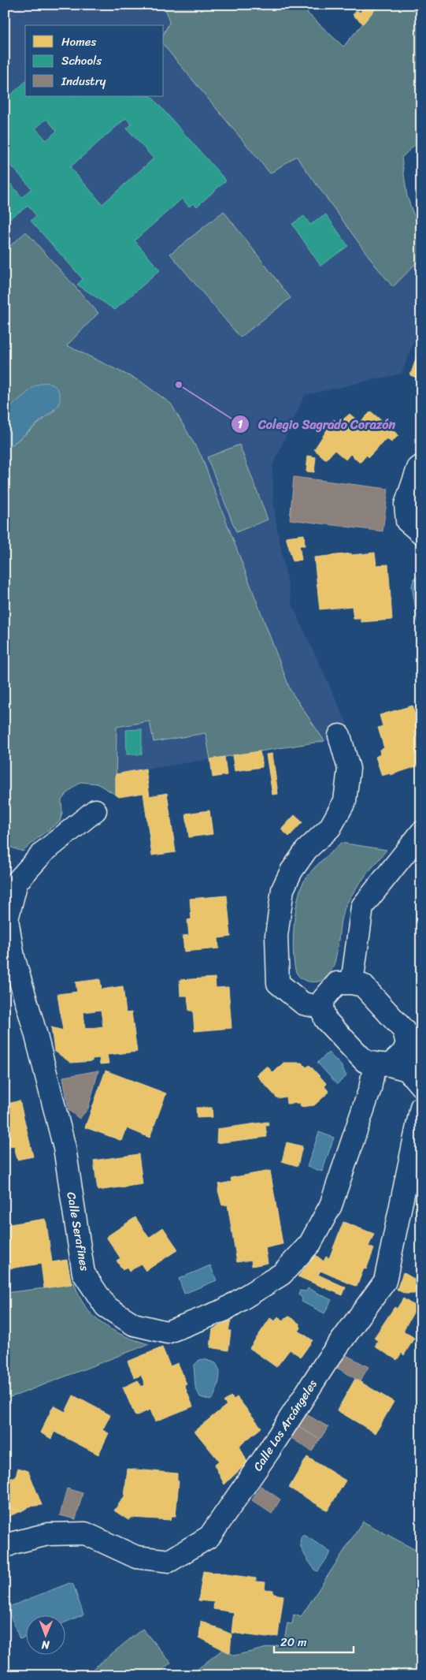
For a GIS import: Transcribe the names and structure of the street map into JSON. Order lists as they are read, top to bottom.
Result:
{
  "streets": {
    "street": ["Calle Serafines", "Calle Los Arcángeles"]
  },
  "places": ["Colegio Sagrado Corazón"],
  "legend": ["Homes", "Schools", "Industry"],
  "scale_bar": "20 m",
  "north": "bottom"
}
